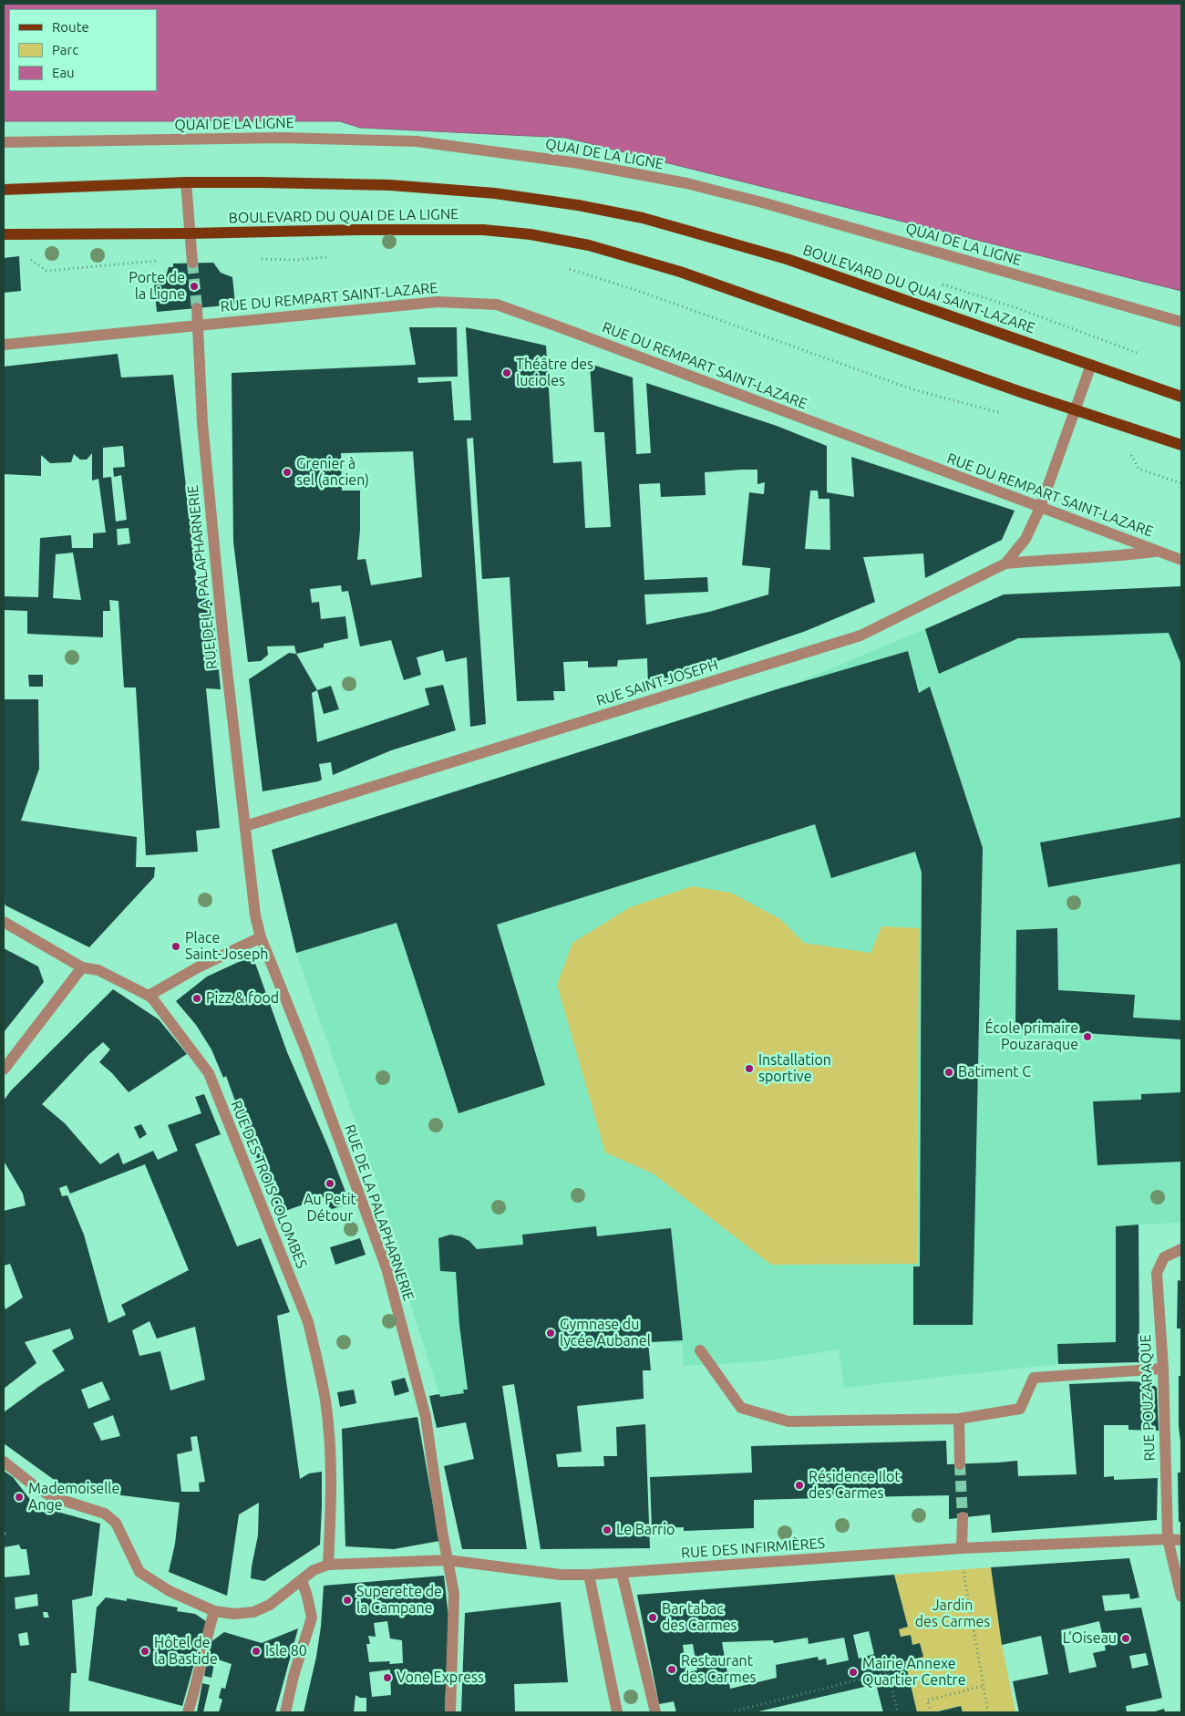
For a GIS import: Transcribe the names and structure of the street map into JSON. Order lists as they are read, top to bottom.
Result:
{
  "streets": {
    "main road": ["BOULEVARD DU QUAI DE LA LIGNE", "BOULEVARD DU QUAI SAINT-LAZARE"],
    "street": [
      "QUAI DE LA LIGNE",
      "RUE DU REMPART SAINT-LAZARE",
      "RUE DE LA PALAPHARNERIE",
      "RUE SAINT-JOSEPH",
      "RUE DES TROIS COLOMBES",
      "RUE POUZARAQUE",
      "RUE DES INFIRMIÈRES"
    ]
  },
  "crossings": [
    ["BOULEVARD DU QUAI DE LA LIGNE", "BOULEVARD DU QUAI SAINT-LAZARE"],
    ["BOULEVARD DU QUAI DE LA LIGNE", "RUE SAINT-JOSEPH"],
    ["BOULEVARD DU QUAI SAINT-LAZARE", "RUE SAINT-JOSEPH"],
    ["RUE DU REMPART SAINT-LAZARE", "RUE DE LA PALAPHARNERIE"],
    ["RUE DU REMPART SAINT-LAZARE", "RUE SAINT-JOSEPH"],
    ["RUE DE LA PALAPHARNERIE", "RUE SAINT-JOSEPH"],
    ["RUE DE LA PALAPHARNERIE", "RUE DES INFIRMIÈRES"],
    ["RUE DES TROIS COLOMBES", "RUE DES INFIRMIÈRES"],
    ["RUE POUZARAQUE", "RUE DES INFIRMIÈRES"]
  ],
  "parks": ["Jardin des Carmes"],
  "places": [
    "Porte de la Ligne",
    "Théâtre des lucioles",
    "Grenier à sel (ancien)",
    "Place Saint-Joseph",
    "Pizz & food",
    "École primaire Pouzaraque",
    "Installation sportive",
    "Batiment C",
    "Au Petit Détour",
    "Gymnase du lycée Aubanel",
    "Résidence Ilot des Carmes",
    "Mademoiselle Ange",
    "Le Barrio",
    "Superette de la Campane",
    "Bar tabac des Carmes",
    "L’Oiseau",
    "Hôtel de la Bastide",
    "Isle 80",
    "Restaurant des Carmes",
    "Mairie Annexe Quartier Centre",
    "Vone Express"
  ],
  "legend": ["Route", "Parc", "Eau"]
}
